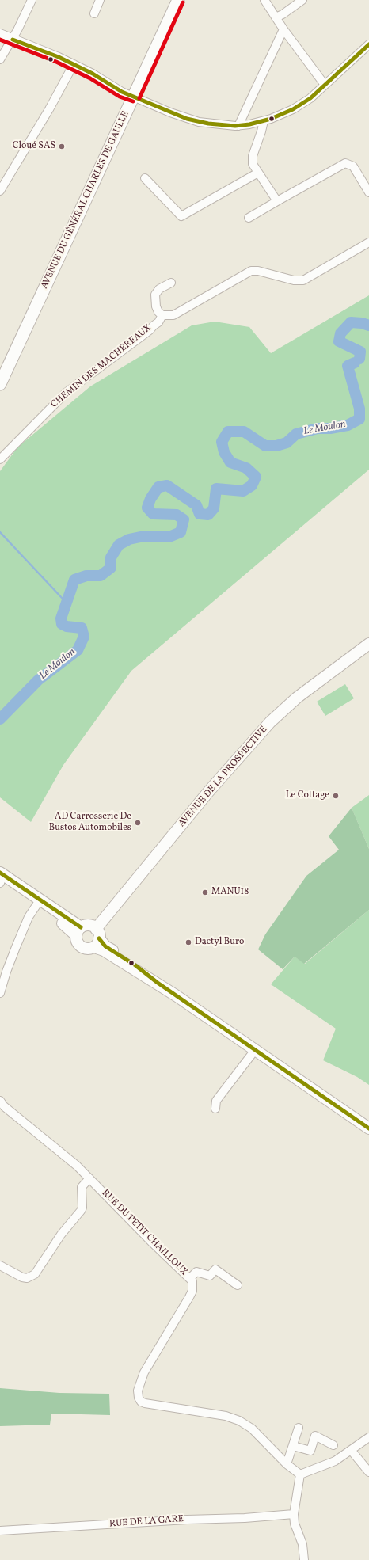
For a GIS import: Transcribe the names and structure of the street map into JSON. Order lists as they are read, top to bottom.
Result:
{
  "streets": {
    "main road": ["AVENUE DU GÉNÉRAL CHARLES DE GAULLE", "AVENUE DE LA PROSPECTIVE"],
    "street": ["CHEMIN DES MACHEREAUX", "RUE DU PETIT CHAILLOUX", "RUE DE LA GARE"]
  },
  "water": ["Le Moulon"],
  "places": [
    "Cloué SAS",
    "Le Cottage",
    "AD Carrosserie De Bustos Automobiles",
    "MANU18",
    "Dactyl Buro"
  ]
}
